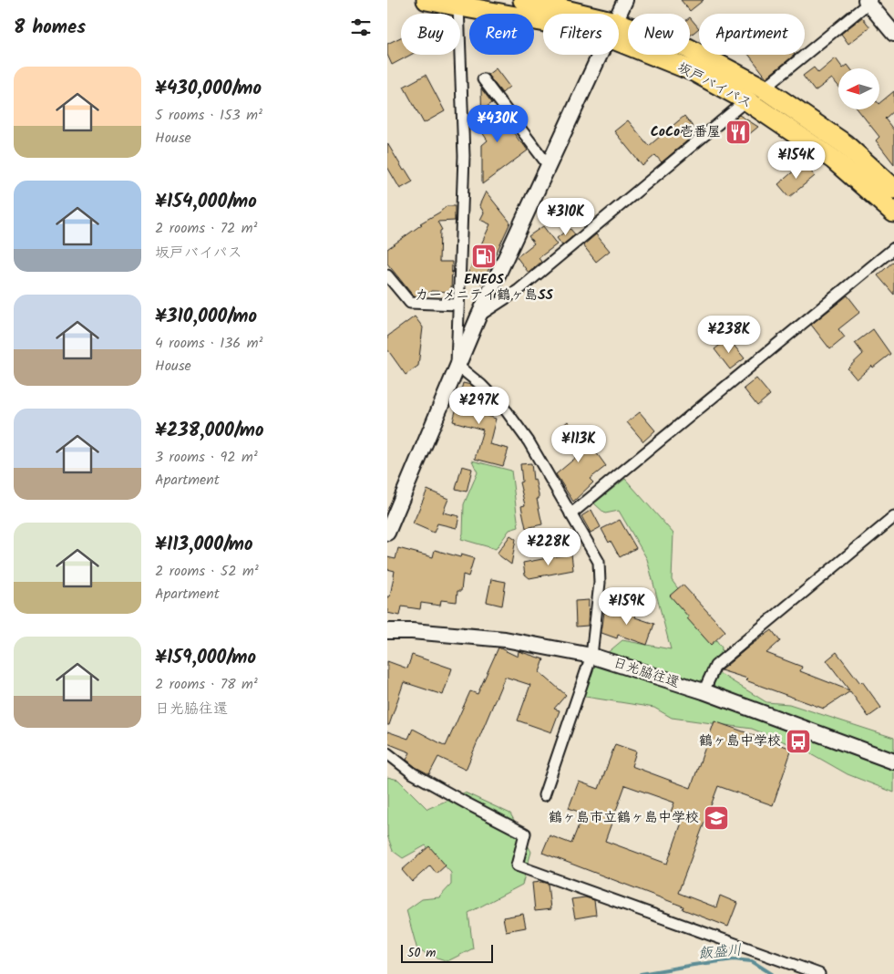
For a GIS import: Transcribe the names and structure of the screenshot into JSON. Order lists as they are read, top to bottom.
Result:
{
  "streets": {
    "highway": ["坂戸バイパス"],
    "main road": ["日光脇往還"]
  },
  "water": ["飯盛川"],
  "places": {
    "restaurant": ["CoCo壱番屋"],
    "fuel station": ["ENEOS カーメニテイ鶴ヶ島SS"],
    "bus stop": ["鶴ヶ島中学校"],
    "school or university": ["鶴ヶ島市立鶴ヶ島中学校"]
  },
  "scale_bar": "50 m",
  "north": "left",
  "page": {
    "heading": "8 homes",
    "chip": [
      "Buy",
      "Rent",
      "Filters",
      "New",
      "Apartment"
    ],
    "list": [
      {
        "name": "¥430,000/mo",
        "note": "5 rooms · 153 m² · House"
      },
      {
        "name": "¥154,000/mo",
        "note": "2 rooms · 72 m² · 坂戸バイパス"
      },
      {
        "name": "¥310,000/mo",
        "note": "4 rooms · 136 m² · House"
      },
      {
        "name": "¥238,000/mo",
        "note": "3 rooms · 92 m² · Apartment"
      },
      {
        "name": "¥113,000/mo",
        "note": "2 rooms · 52 m² · Apartment"
      },
      {
        "name": "¥159,000/mo",
        "note": "2 rooms · 78 m² · 日光脇往還"
      }
    ],
    "price": [
      "¥430K",
      "¥154K",
      "¥310K",
      "¥238K",
      "¥297K",
      "¥113K",
      "¥228K",
      "¥159K"
    ],
    "scale": "50 m"
  }
}
